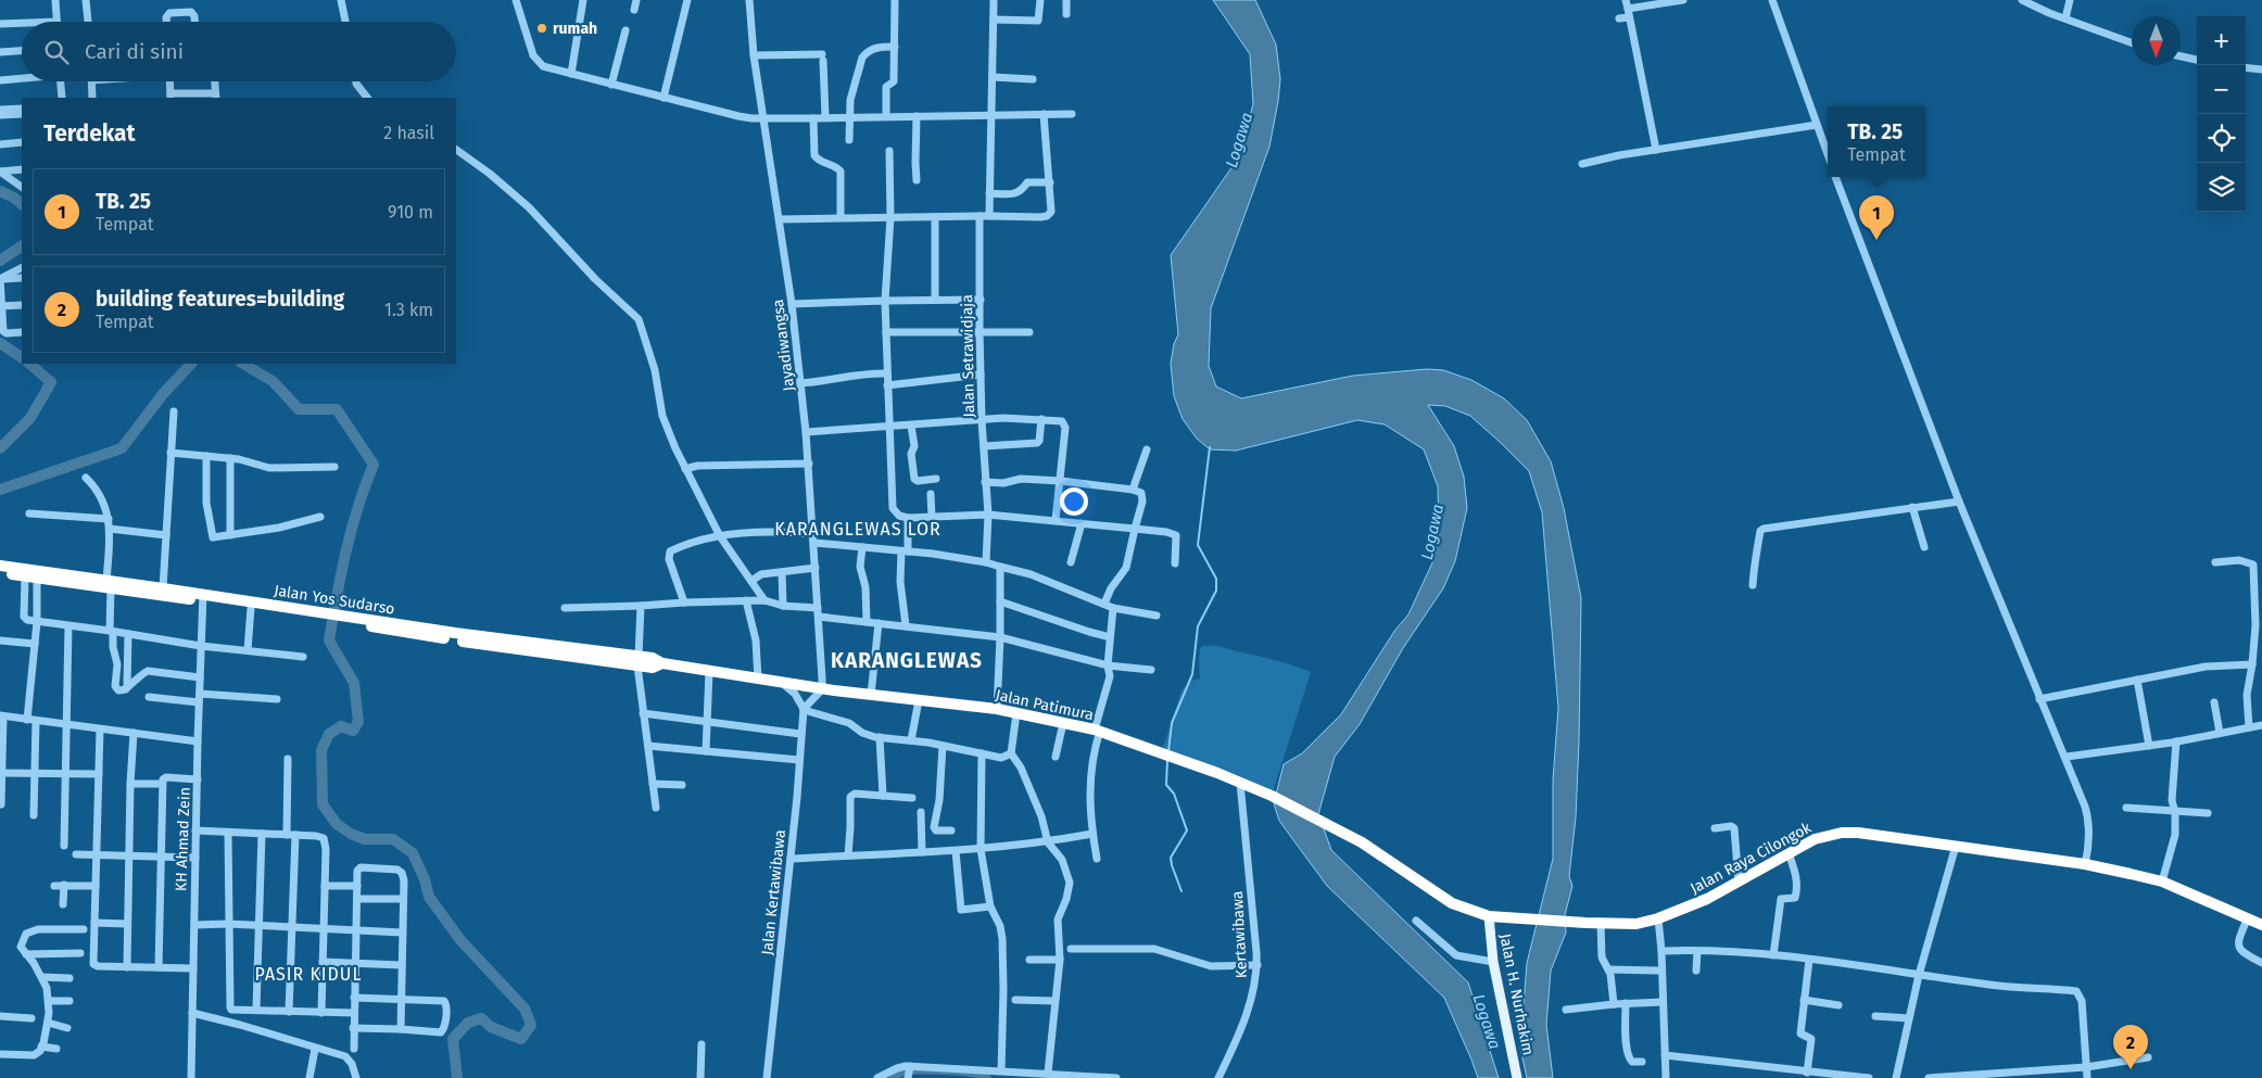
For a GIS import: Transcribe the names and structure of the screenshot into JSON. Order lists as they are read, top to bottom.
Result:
{
  "streets": {
    "highway": ["Jalan Yos Sudarso", "Jalan Patimura", "Jalan Raya Cilongok"],
    "main road": ["Jalan H. Nurhakim"],
    "street": [
      "Jayadiwangsa",
      "Jalan Setrawidjaja",
      "KH Ahmad Zein",
      "Jalan Kertawibawa",
      "Kertawibawa"
    ]
  },
  "crossings": [
    ["Jayadiwangsa", "Jalan Yos Sudarso"],
    ["Jayadiwangsa", "Jalan Patimura"],
    ["Jalan Yos Sudarso", "Jalan Patimura"],
    ["Jalan Yos Sudarso", "KH Ahmad Zein"],
    ["Jalan Patimura", "Jalan Raya Cilongok"],
    ["Jalan Patimura", "Kertawibawa"],
    ["Jalan Raya Cilongok", "Jalan H. Nurhakim"]
  ],
  "districts": ["KARANGLEWAS LOR", "KARANGLEWAS", "PASIR KIDUL"],
  "water": ["Logawa"],
  "places": ["rumah"],
  "north": "bottom",
  "page": {
    "map_buttons": ["+", "−"],
    "search": "Cari di sini",
    "heading": ["Terdekat", "2 hasil"],
    "popup": ["TB. 25", "Tempat"],
    "list": [
      {
        "mark": "1",
        "name": "TB. 25",
        "note": "Tempat",
        "value": "910 m"
      },
      {
        "mark": "2",
        "name": "building features=building",
        "note": "Tempat",
        "value": "1.3 km"
      }
    ],
    "pins": ["1", "2"]
  }
}
